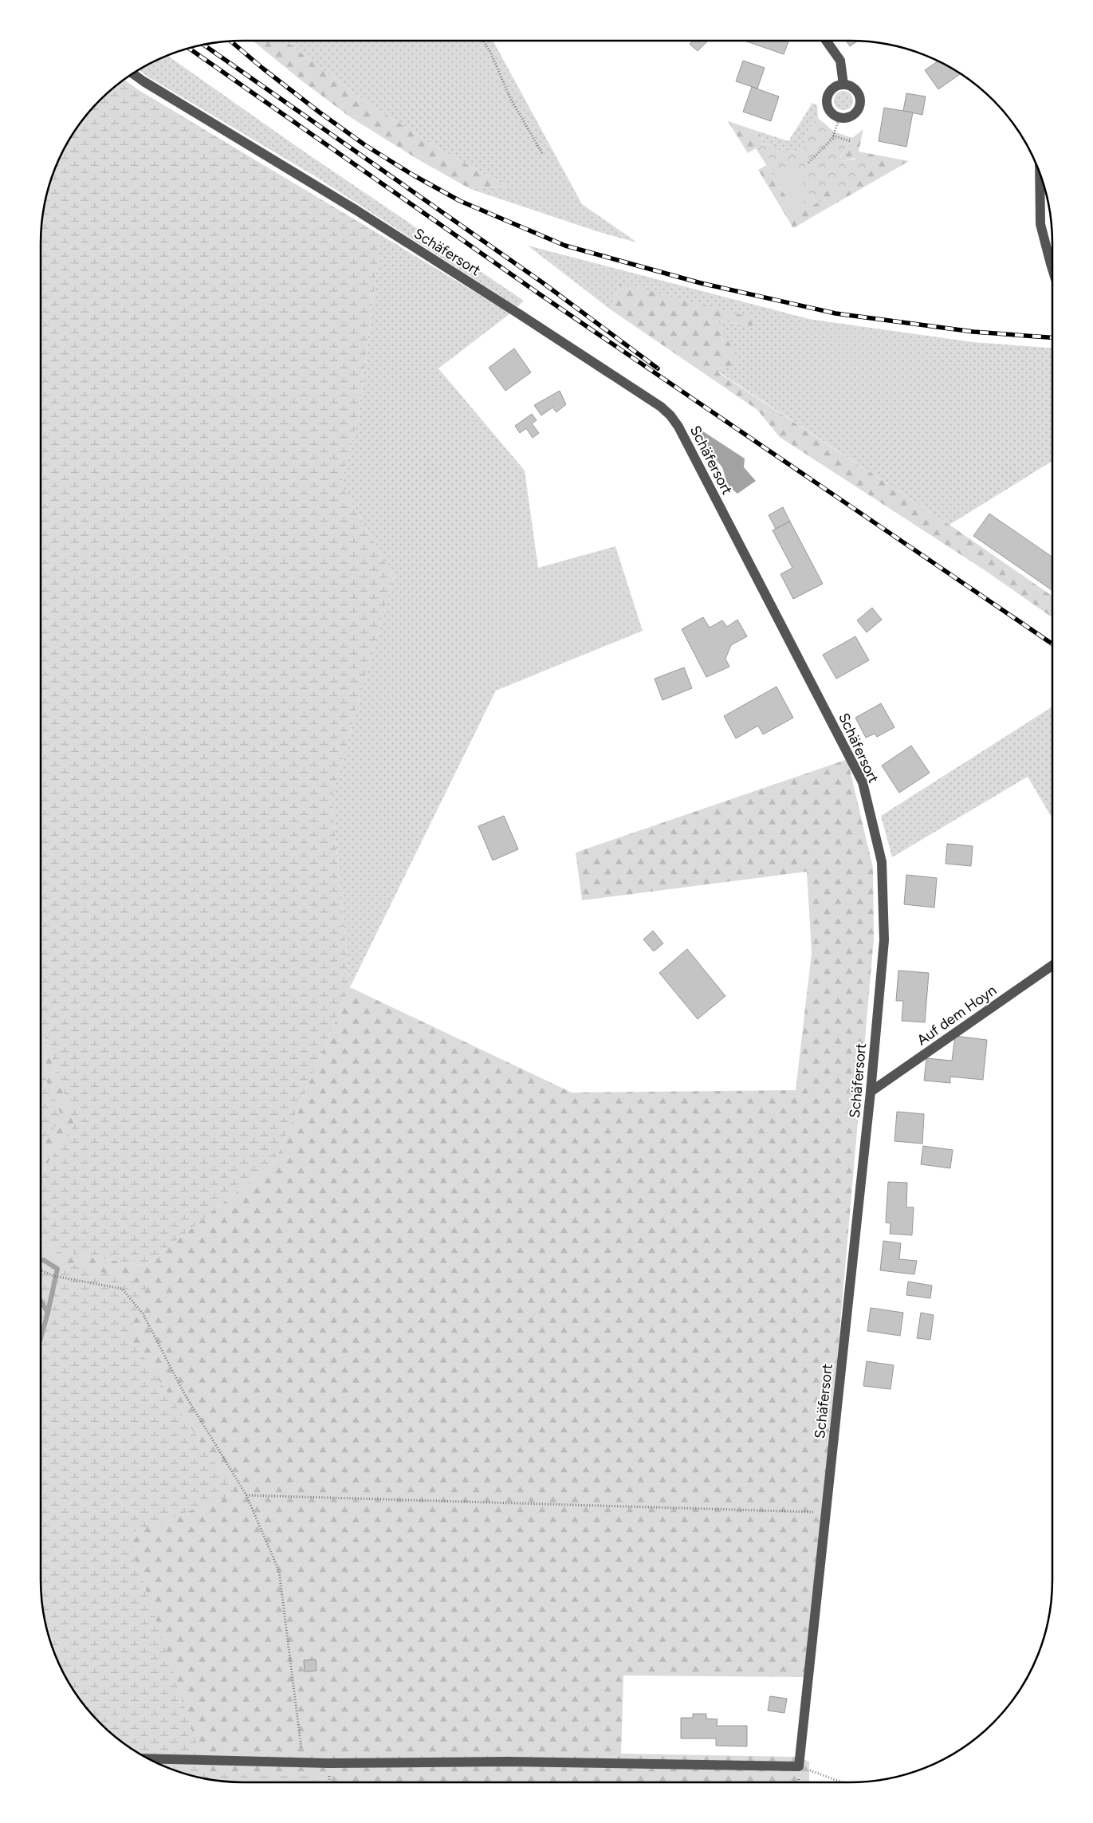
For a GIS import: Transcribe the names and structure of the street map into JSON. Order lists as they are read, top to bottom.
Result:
{
  "streets": {
    "street": ["Schäfersort", "Auf dem Hoyn"]
  },
  "crossings": [
    ["Schäfersort", "Auf dem Hoyn"]
  ]
}
